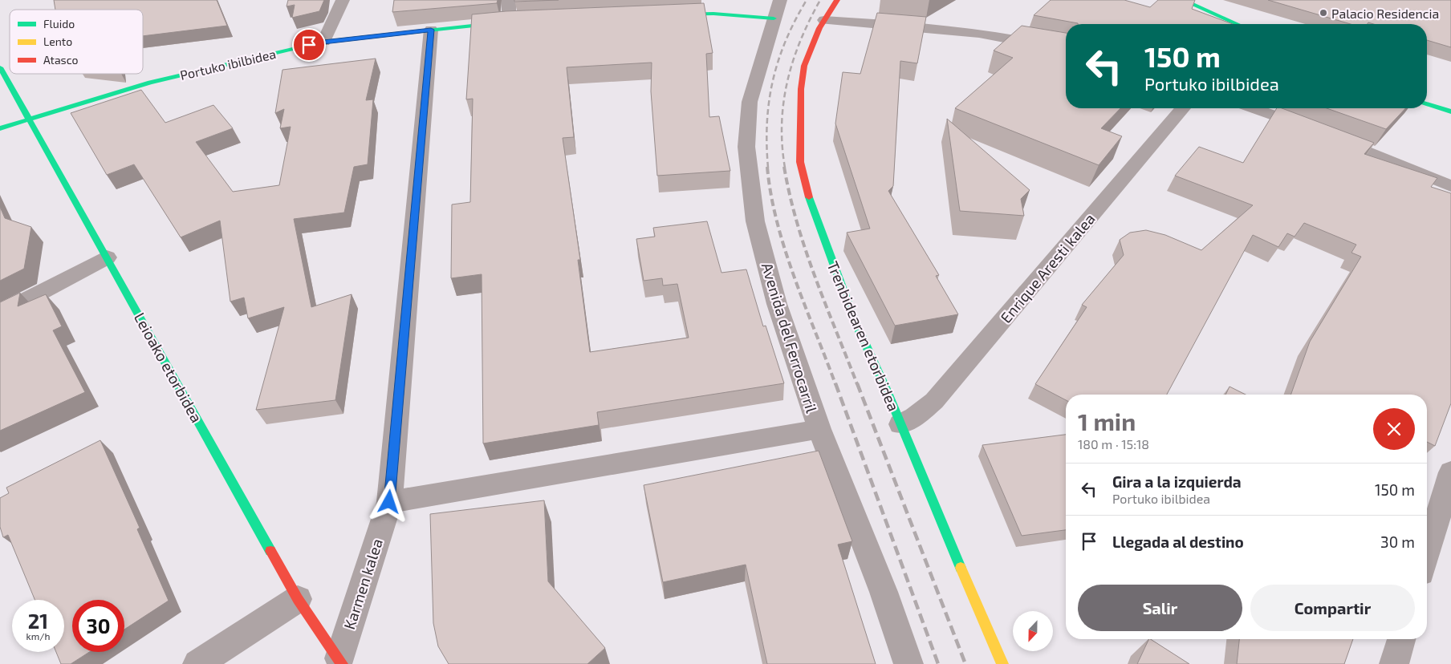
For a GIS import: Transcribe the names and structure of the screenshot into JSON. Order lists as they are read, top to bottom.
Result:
{
  "streets": {
    "street": [
      "Portuko ibilbidea",
      "Enrique Aresti kalea",
      "Trenbidearen etorbidea",
      "Avenida del Ferrocarril",
      "Leioako etorbidea",
      "Karmen kalea"
    ]
  },
  "crossings": [
    ["Portuko ibilbidea", "Leioako etorbidea"],
    ["Portuko ibilbidea", "Karmen kalea"],
    ["Enrique Aresti kalea", "Trenbidearen etorbidea"],
    ["Leioako etorbidea", "Karmen kalea"]
  ],
  "places": ["Palacio Residencia"],
  "legend": ["Fluido", "Lento", "Atasco"],
  "north": "bottom",
  "page": {
    "turn": ["150 m", "Portuko ibilbidea"],
    "heading": ["1 min", "180 m · 15:18"],
    "list": [
      {
        "name": "Gira a la izquierda",
        "note": "Portuko ibilbidea",
        "value": "150 m"
      },
      {
        "name": "Llegada al destino",
        "value": "30 m"
      }
    ],
    "buttons": ["Salir", "Compartir"],
    "speed": "21 km/h",
    "limit": "30"
  }
}
